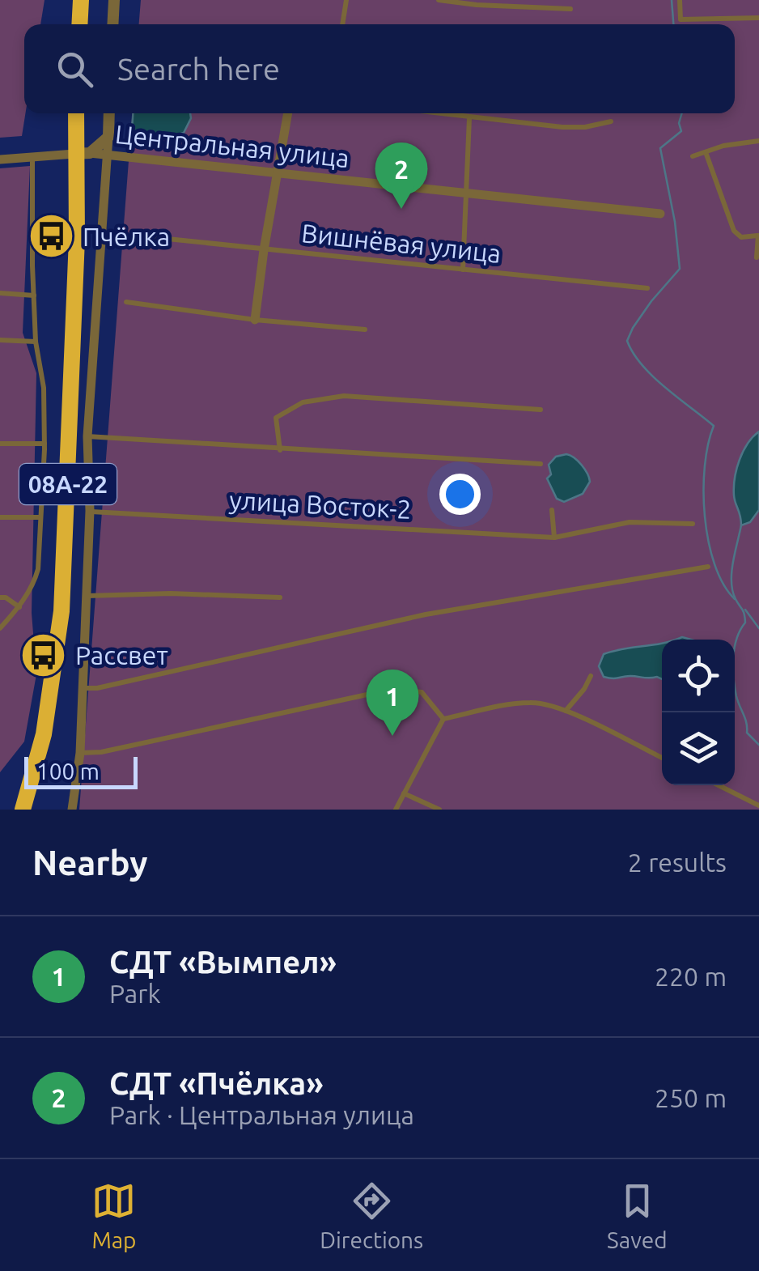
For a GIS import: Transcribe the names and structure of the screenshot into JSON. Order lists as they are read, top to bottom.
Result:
{
  "streets": {
    "highway": ["08А-22"],
    "street": ["Центральная улица"],
    "lane": ["Вишнёвая улица", "улица Восток-2"]
  },
  "crossings": [
    ["Центральная улица", "08А-22"]
  ],
  "places": {
    "bus stop": ["Пчёлка", "Рассвет"]
  },
  "scale_bar": "100 m",
  "page": {
    "search": "Search here",
    "pins": ["2", "1"],
    "scale": "100 m",
    "heading": ["Nearby", "2 results"],
    "list": [
      {
        "mark": "1",
        "name": "СДТ «Вымпел»",
        "note": "Park",
        "value": "220 m"
      },
      {
        "mark": "2",
        "name": "СДТ «Пчёлка»",
        "note": "Park · Центральная улица",
        "value": "250 m"
      }
    ],
    "nav": ["Map", "Directions", "Saved"]
  }
}
